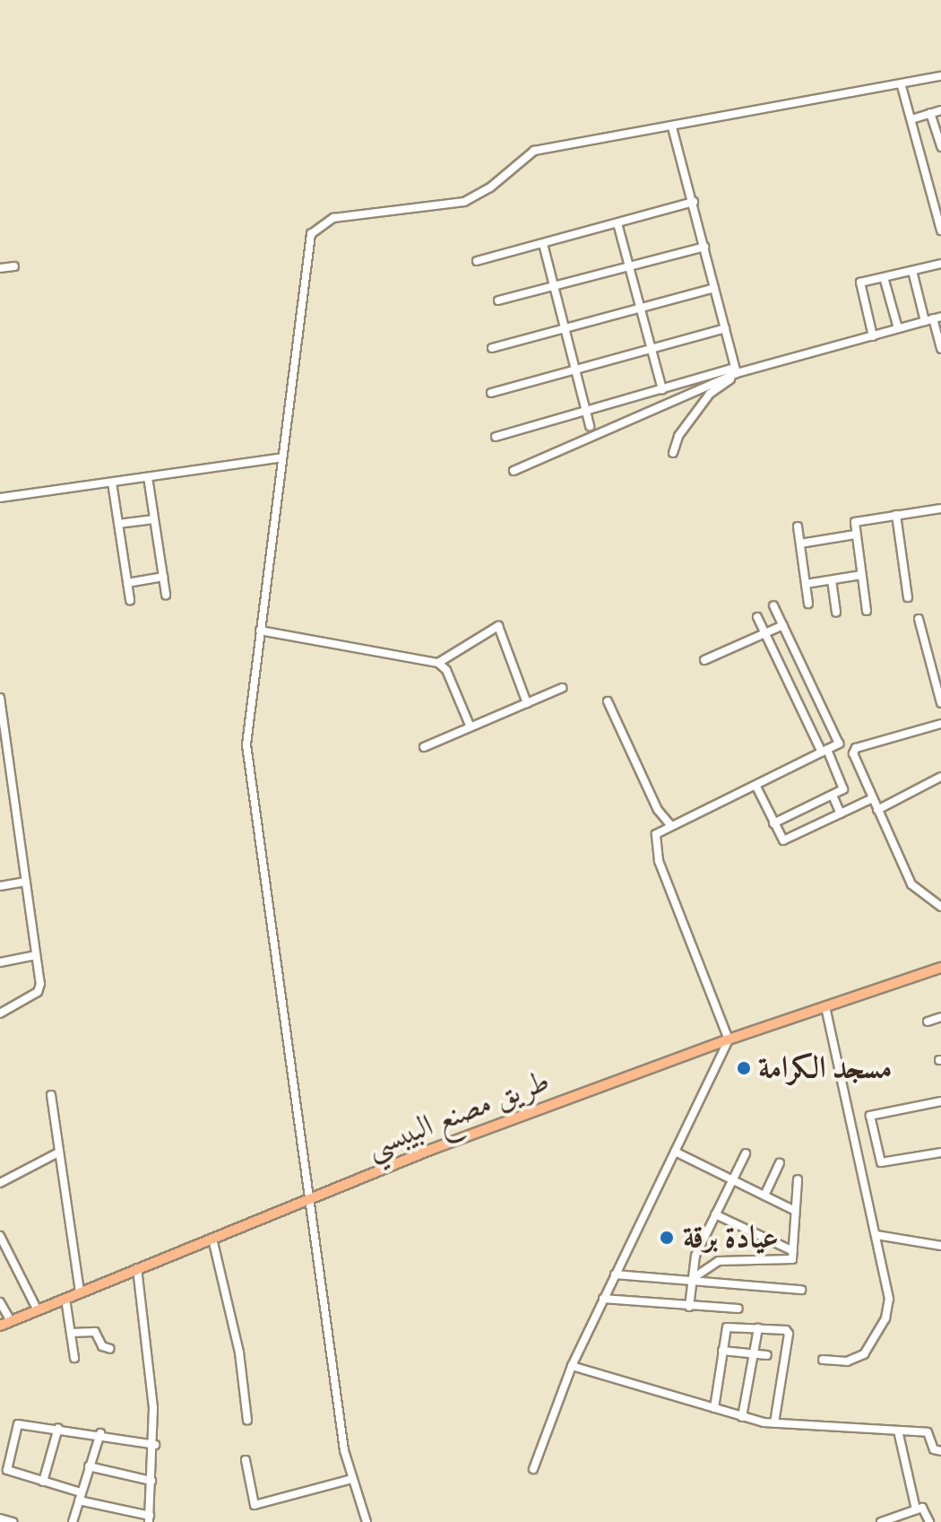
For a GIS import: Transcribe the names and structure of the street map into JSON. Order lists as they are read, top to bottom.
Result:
{
  "streets": {
    "main road": ["طريق مصنع البيبسي"]
  },
  "places": ["مسجد الكرامة", "عيادة برقة"]
}
